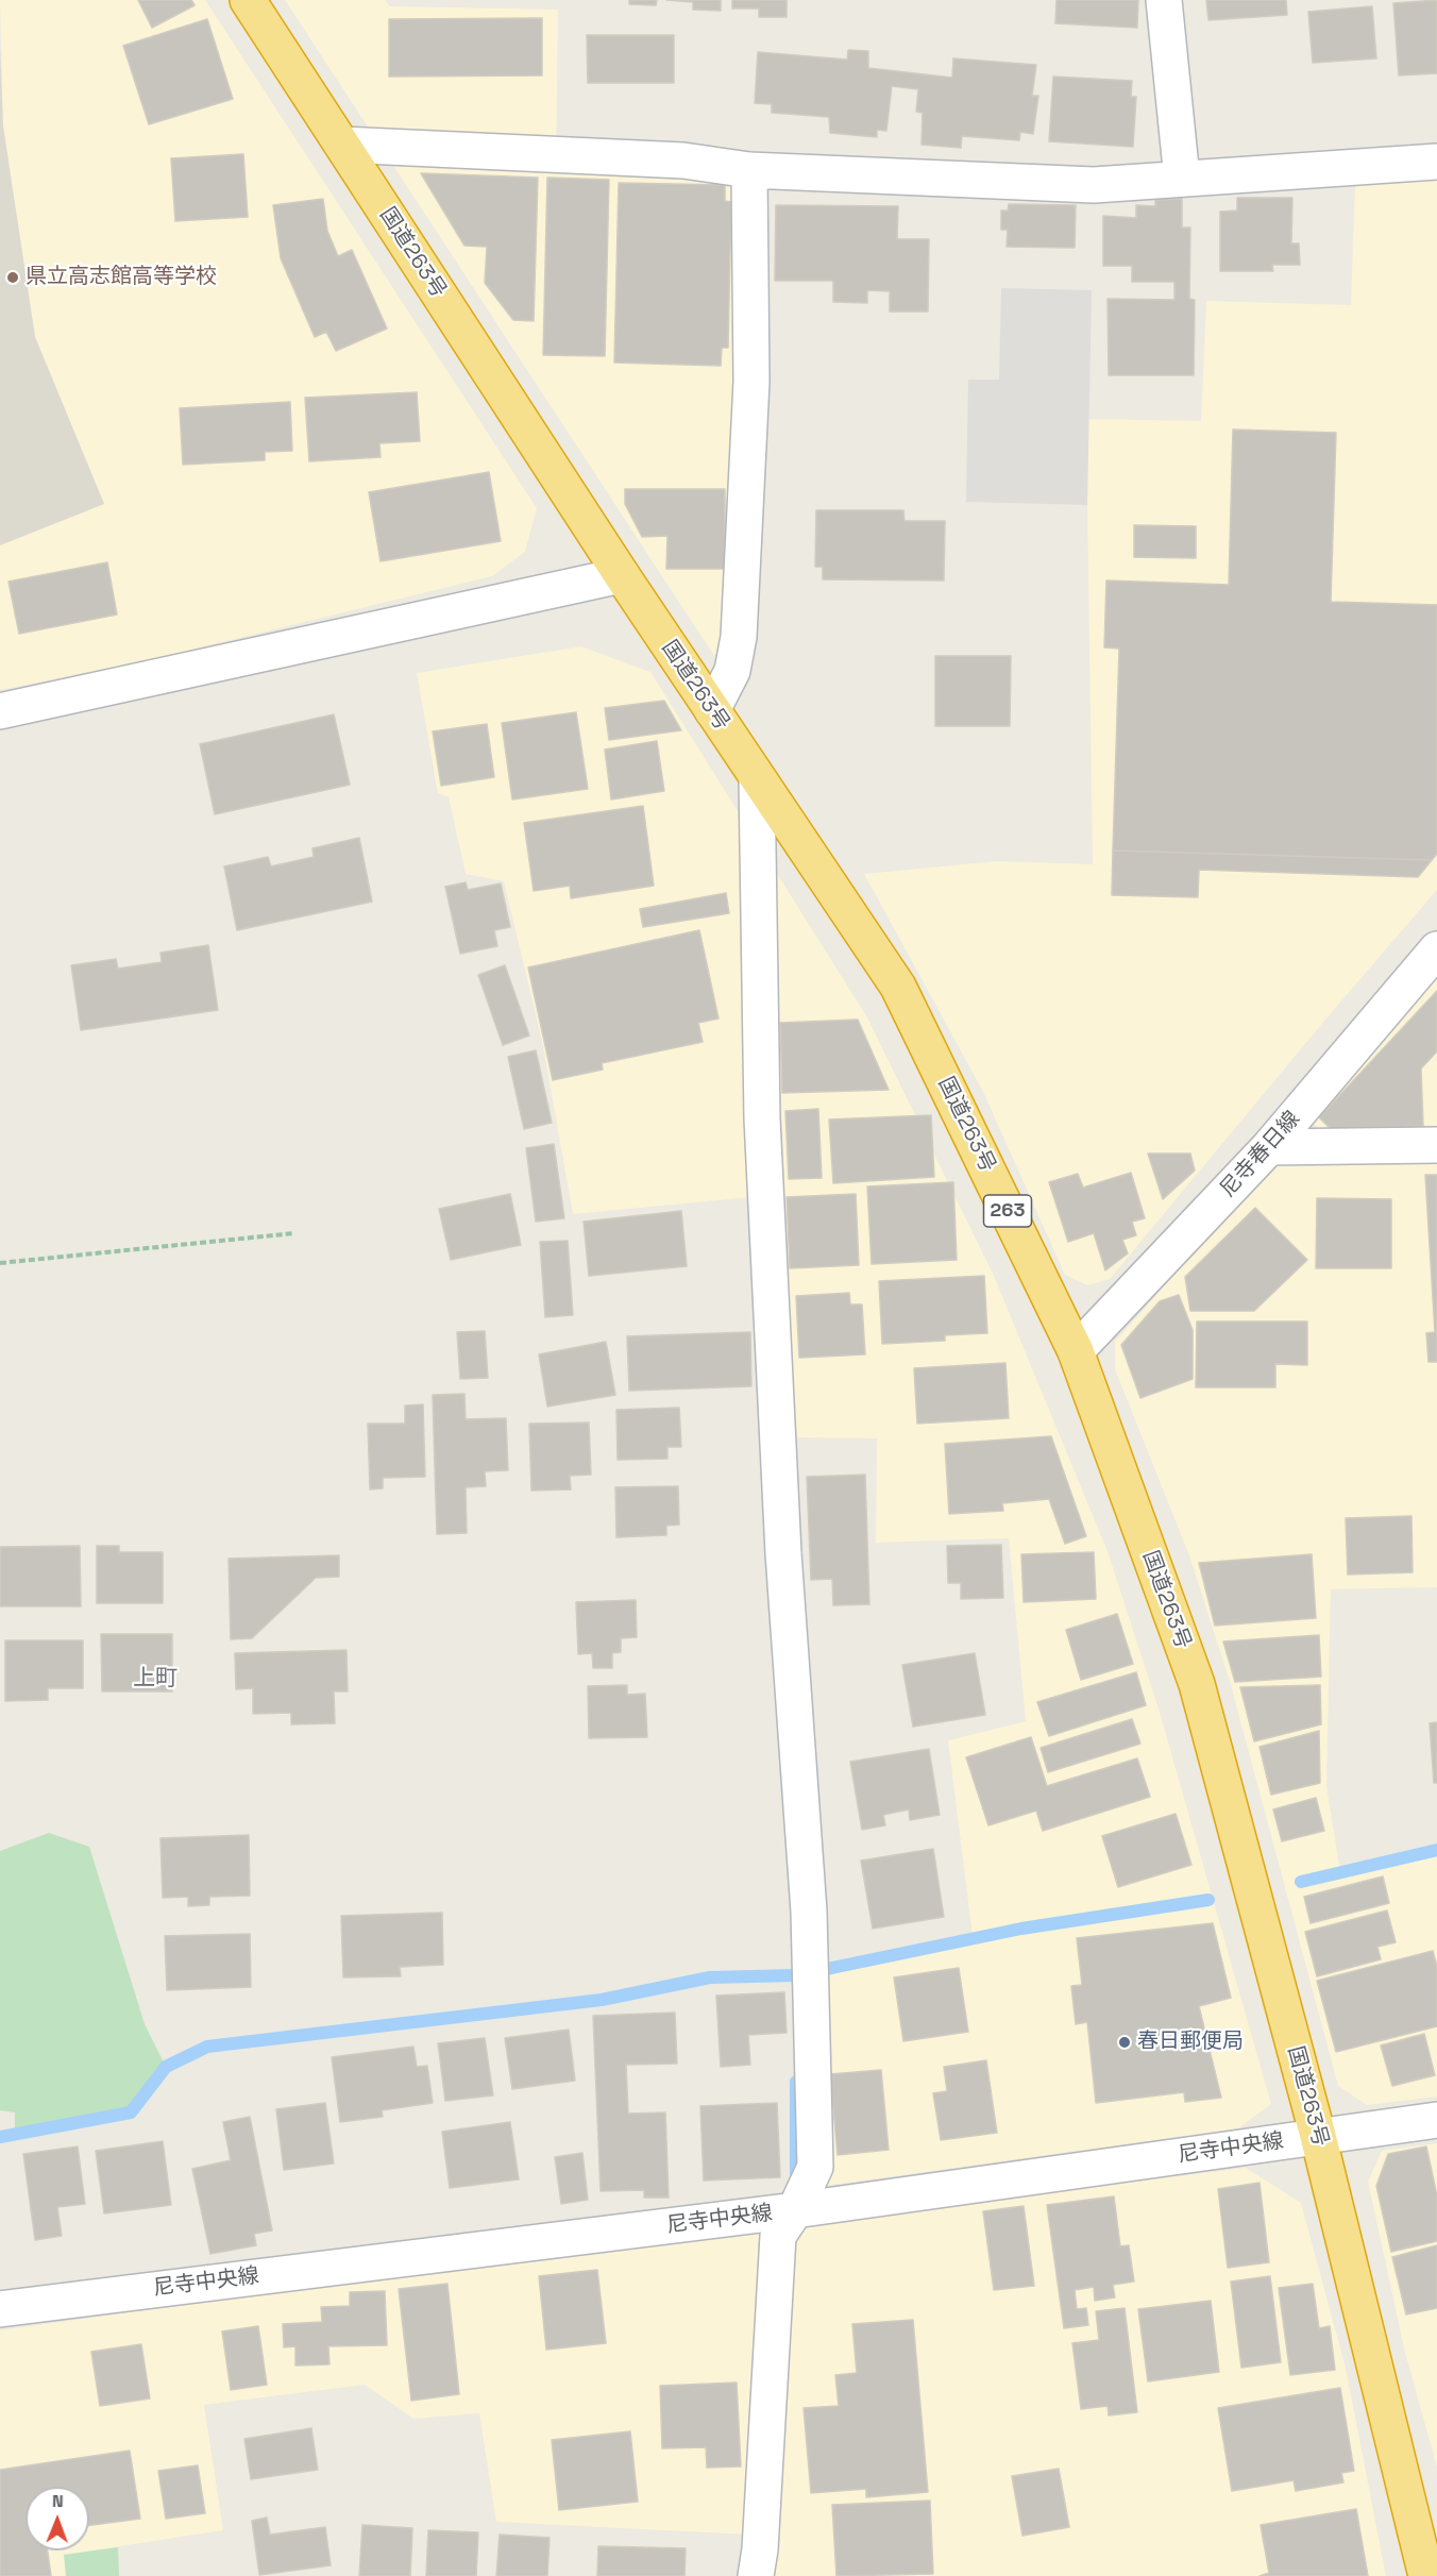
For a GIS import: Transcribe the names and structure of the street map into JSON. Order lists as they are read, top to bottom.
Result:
{
  "streets": {
    "highway": ["国道263号", "263"],
    "street": ["尼寺春日線", "尼寺中央線"]
  },
  "crossings": [
    ["国道263号", "尼寺春日線"],
    ["国道263号", "尼寺中央線"]
  ],
  "districts": ["上町"],
  "places": ["県立高志館高等学校", "春日郵便局"],
  "north": "top"
}
